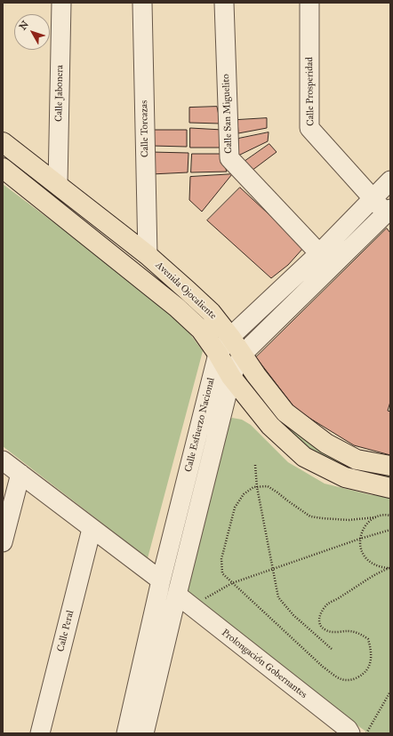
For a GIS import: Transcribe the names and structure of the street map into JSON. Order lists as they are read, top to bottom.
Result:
{
  "streets": {
    "main road": ["Avenida Ojocaliente"],
    "street": [
      "Calle Prosperidad",
      "Calle Jabonera",
      "Calle San Miguelito",
      "Calle Torcazas",
      "Calle Esfuerzo Nacional",
      "Calle Peral",
      "Prolongación Gobernantes"
    ]
  },
  "crossings": [
    ["Calle Prosperidad", "Calle Esfuerzo Nacional"],
    ["Calle Jabonera", "Avenida Ojocaliente"],
    ["Calle San Miguelito", "Calle Esfuerzo Nacional"],
    ["Calle Torcazas", "Avenida Ojocaliente"],
    ["Avenida Ojocaliente", "Calle Esfuerzo Nacional"],
    ["Calle Esfuerzo Nacional", "Prolongación Gobernantes"]
  ],
  "north": "top left"
}
